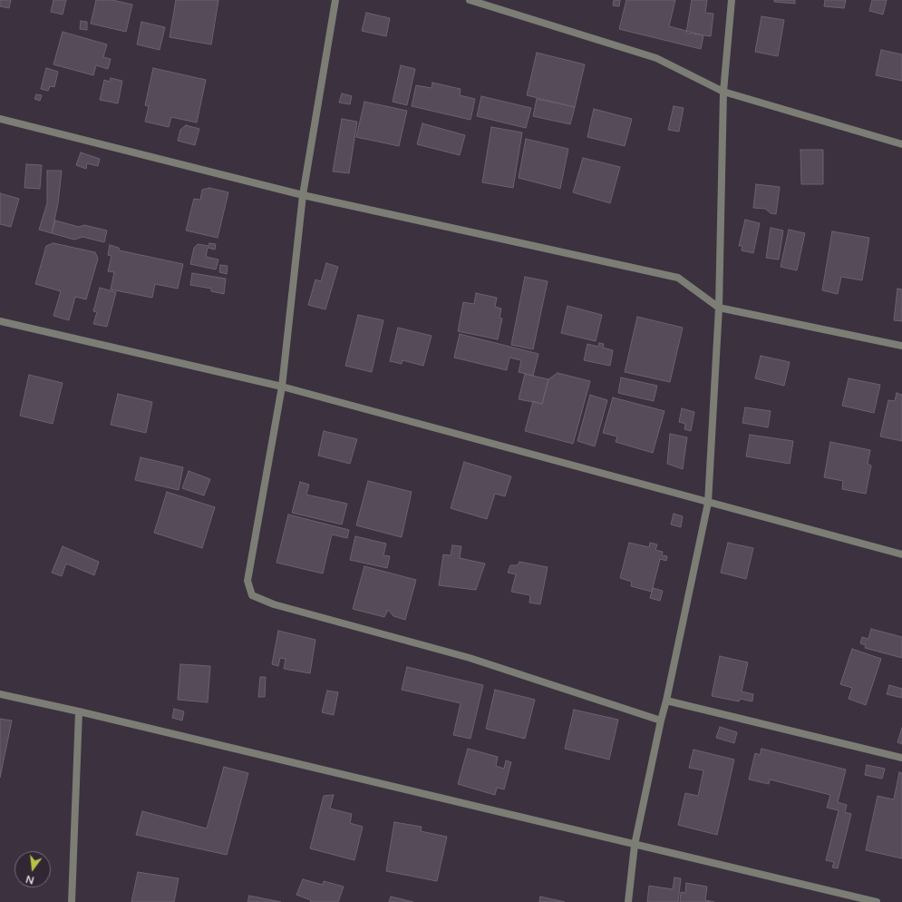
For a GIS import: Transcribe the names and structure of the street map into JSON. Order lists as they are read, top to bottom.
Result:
{
  "north": "bottom"
}
